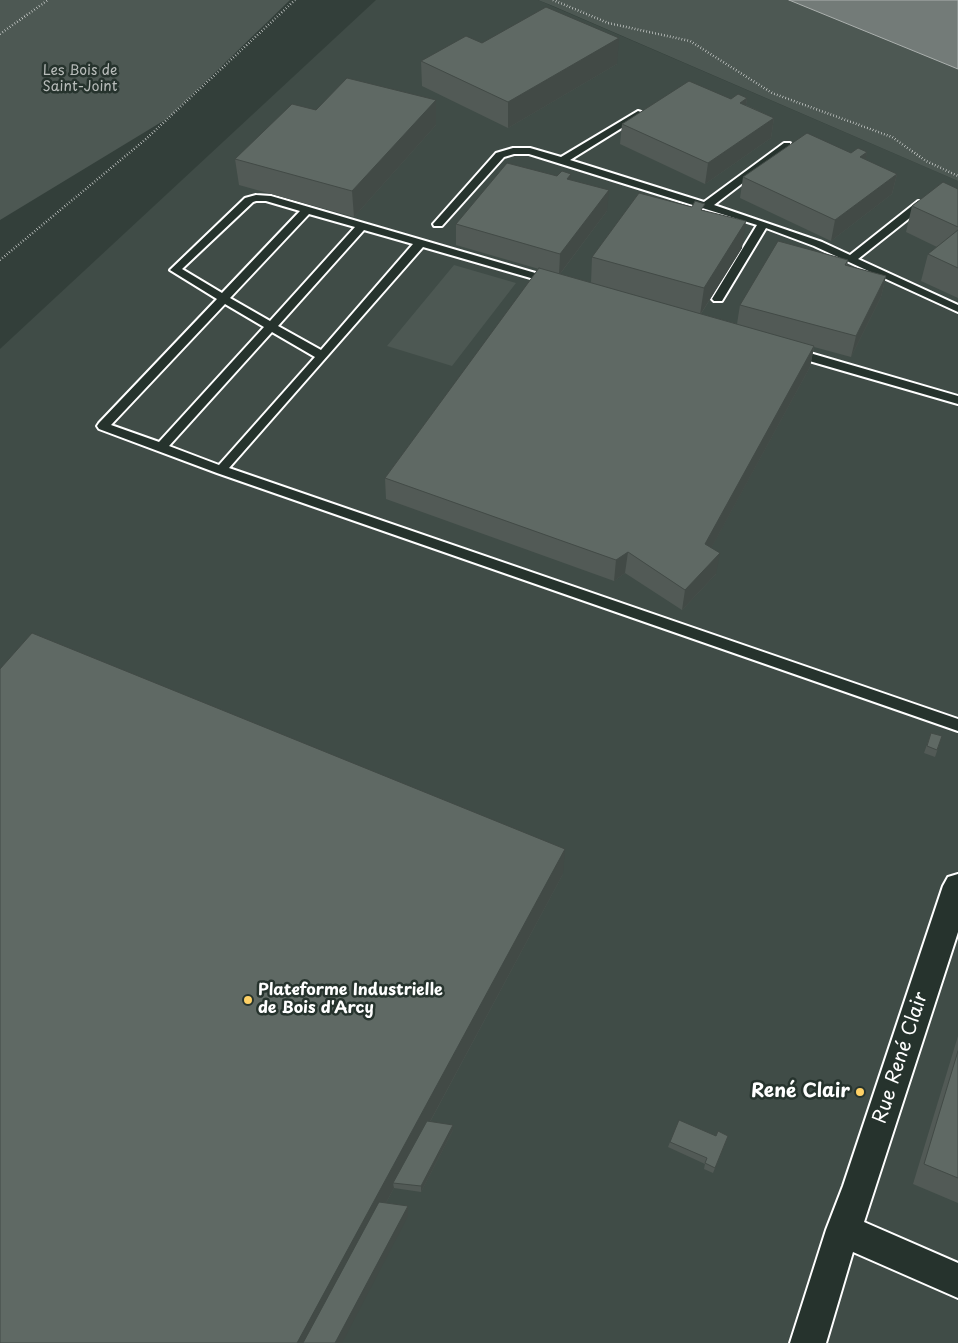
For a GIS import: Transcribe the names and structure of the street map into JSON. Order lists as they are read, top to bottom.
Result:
{
  "streets": {
    "street": ["Rue René Clair"]
  },
  "parks": ["Les Bois de Saint-Joint"],
  "places": ["Plateforme Industrielle de Bois d'Arcy", "René Clair"]
}
